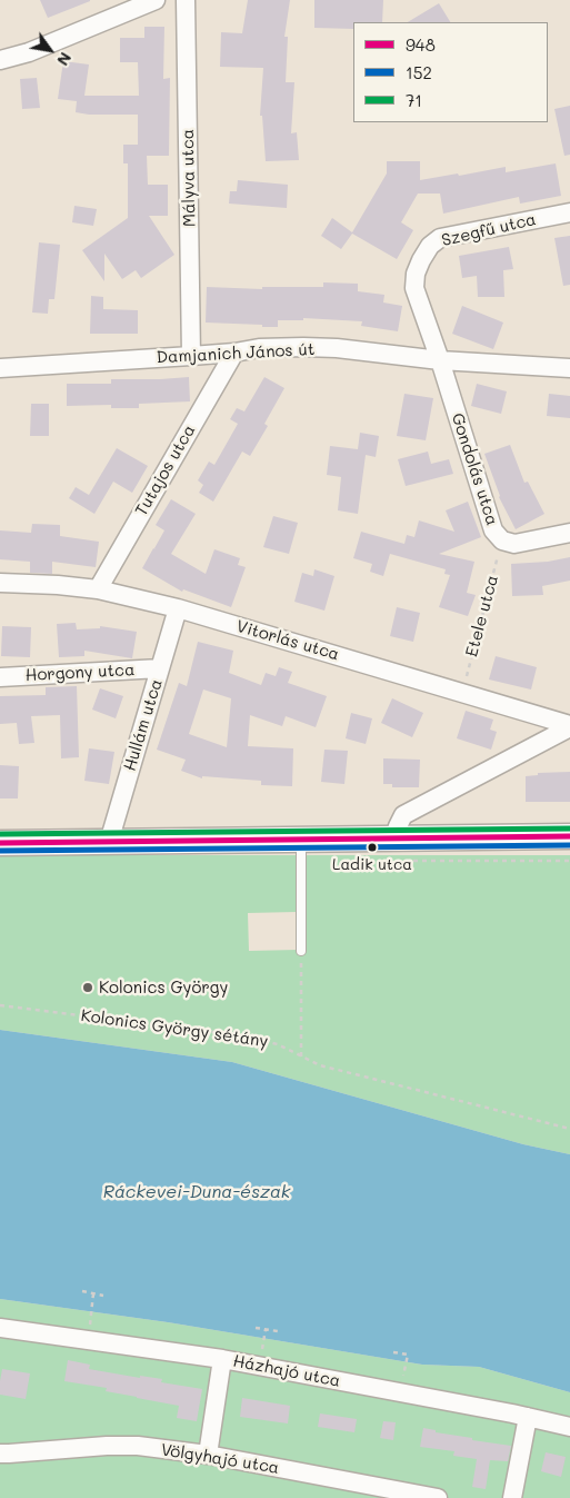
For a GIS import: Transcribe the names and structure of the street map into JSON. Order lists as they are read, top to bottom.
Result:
{
  "streets": {
    "street": [
      "Mályva utca",
      "Szegfű utca",
      "Damjanich János út",
      "Gondolás utca",
      "Tutajos utca",
      "Vitorlás utca",
      "Horgony utca",
      "Hullám utca",
      "Házhajó utca",
      "Völgyhajó utca"
    ],
    "path": ["Etele utca", "Kolonics György sétány"]
  },
  "crossings": [
    ["Mályva utca", "Damjanich János út"],
    ["Szegfű utca", "Damjanich János út"],
    ["Szegfű utca", "Gondolás utca"],
    ["Damjanich János út", "Gondolás utca"],
    ["Damjanich János út", "Tutajos utca"],
    ["Gondolás utca", "Etele utca"],
    ["Tutajos utca", "Vitorlás utca"],
    ["Etele utca", "Vitorlás utca"],
    ["Vitorlás utca", "Hullám utca"],
    ["Horgony utca", "Hullám utca"]
  ],
  "water": ["Ráckevei-Duna-észak"],
  "places": ["Ladik utca", "Kolonics György"],
  "lines": ["transit line 71", "transit line 948", "transit line 152"],
  "legend": ["948", "152", "71"],
  "north": "bottom right"
}
